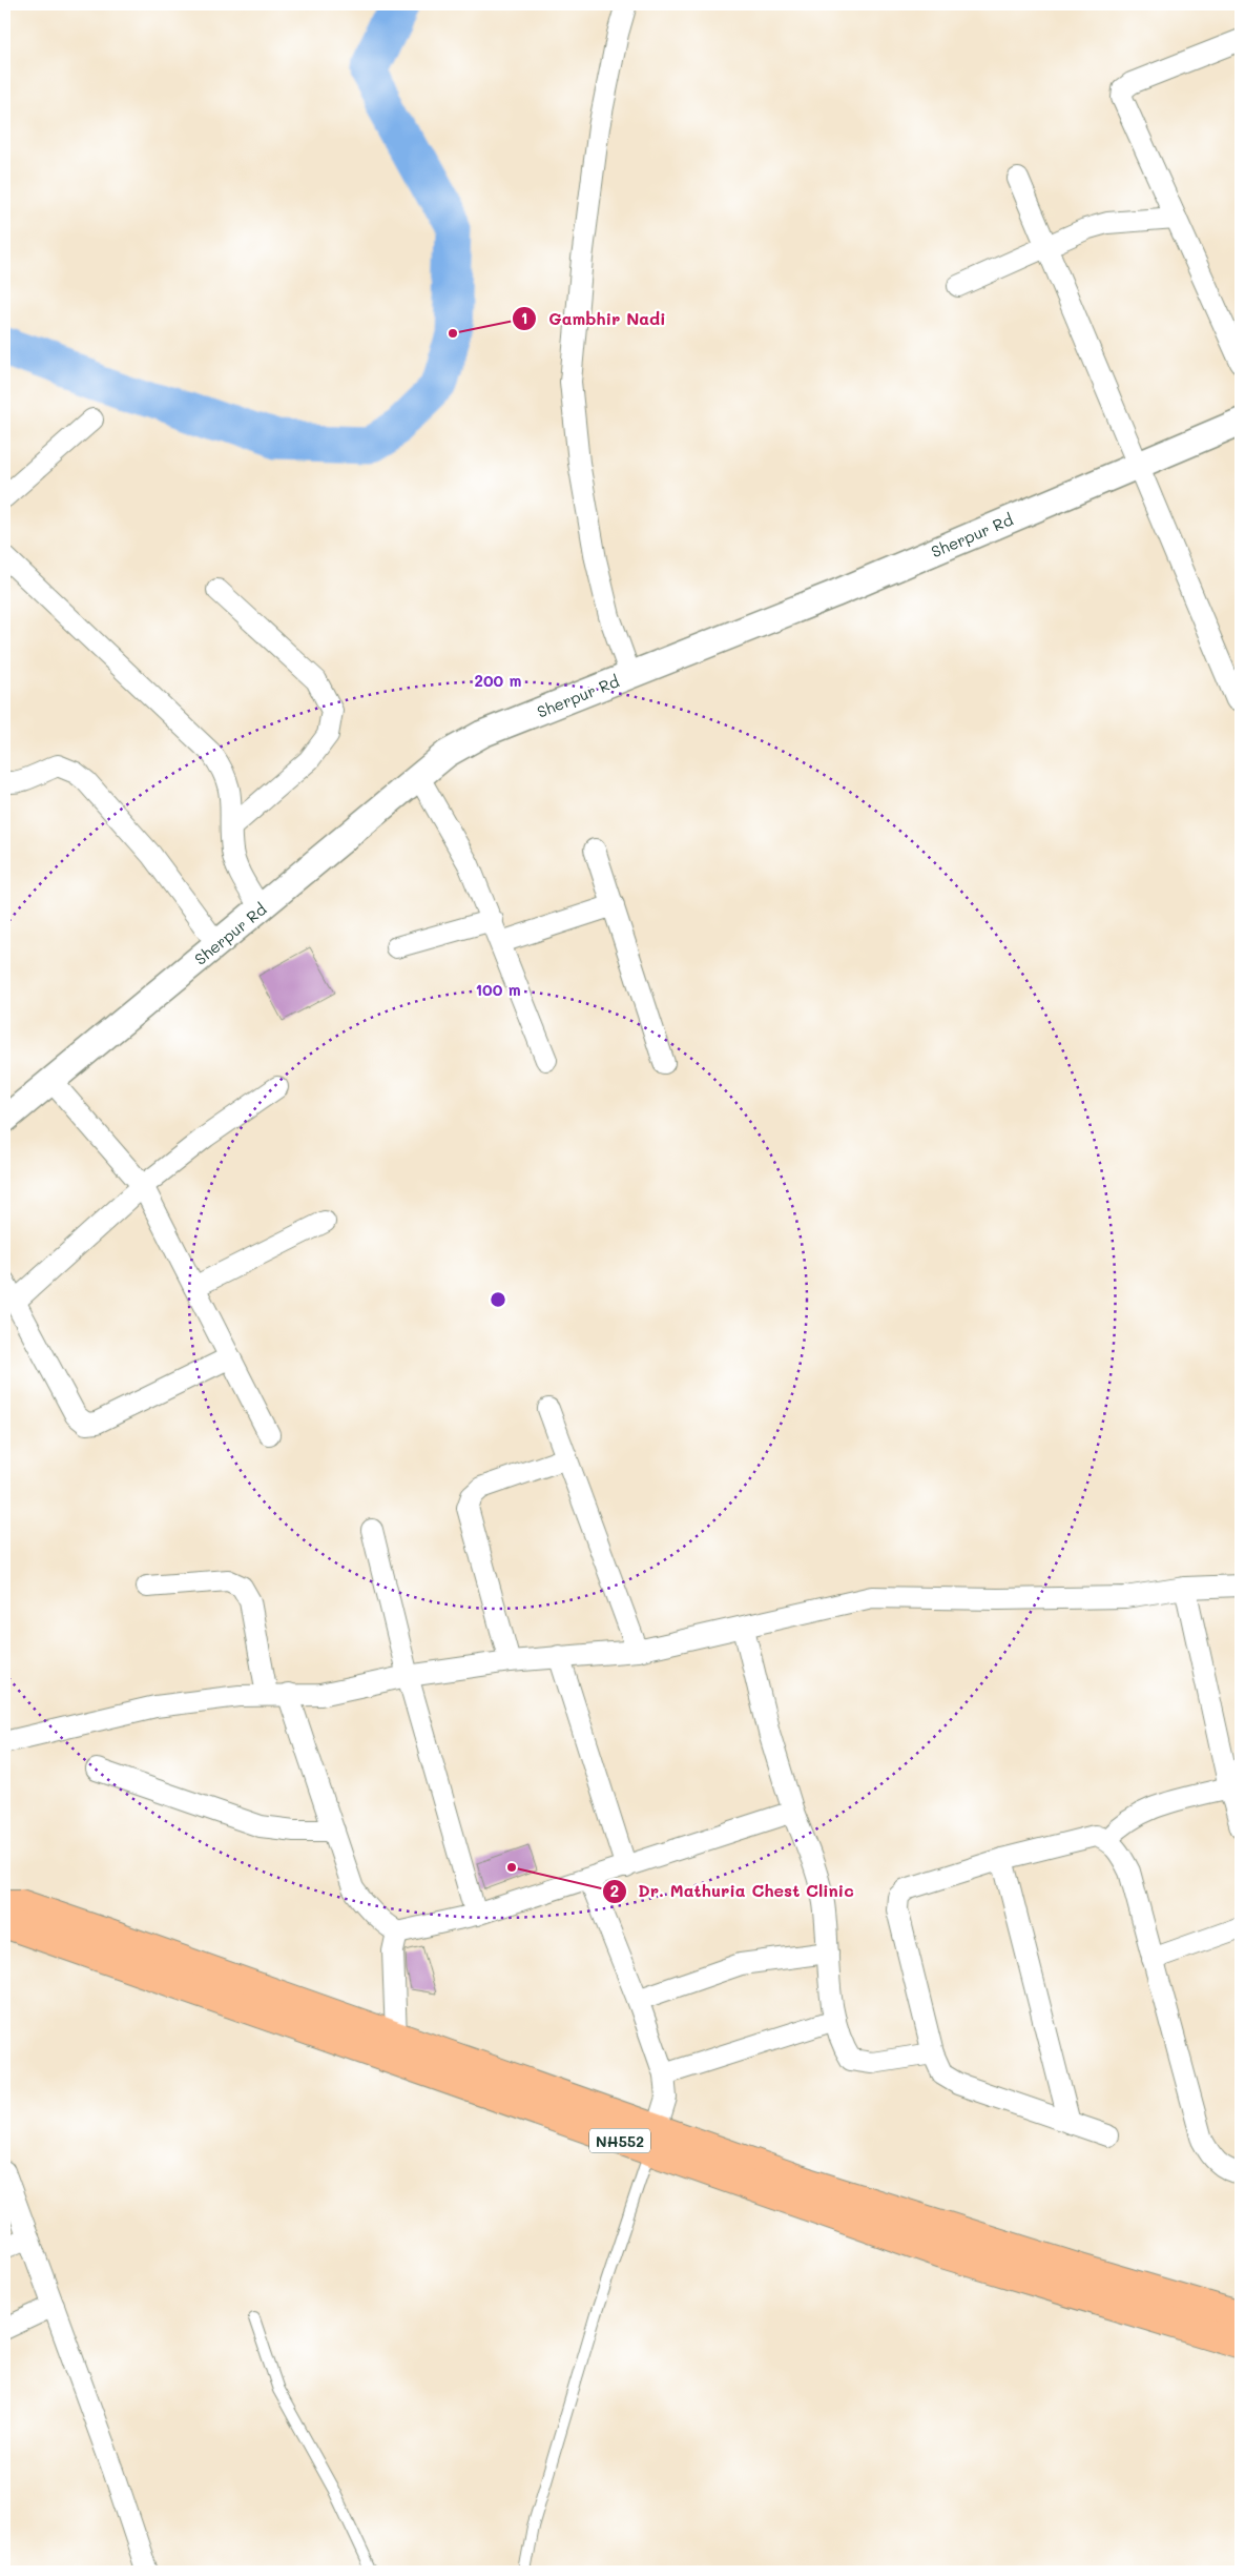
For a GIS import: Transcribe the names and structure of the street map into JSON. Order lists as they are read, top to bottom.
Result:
{
  "streets": {
    "highway": ["NH552"],
    "street": ["Sherpur Rd"]
  },
  "places": ["Gambhir Nadi", "Dr. Mathuria Chest Clinic"],
  "rings": ["200 m", "100 m"]
}
